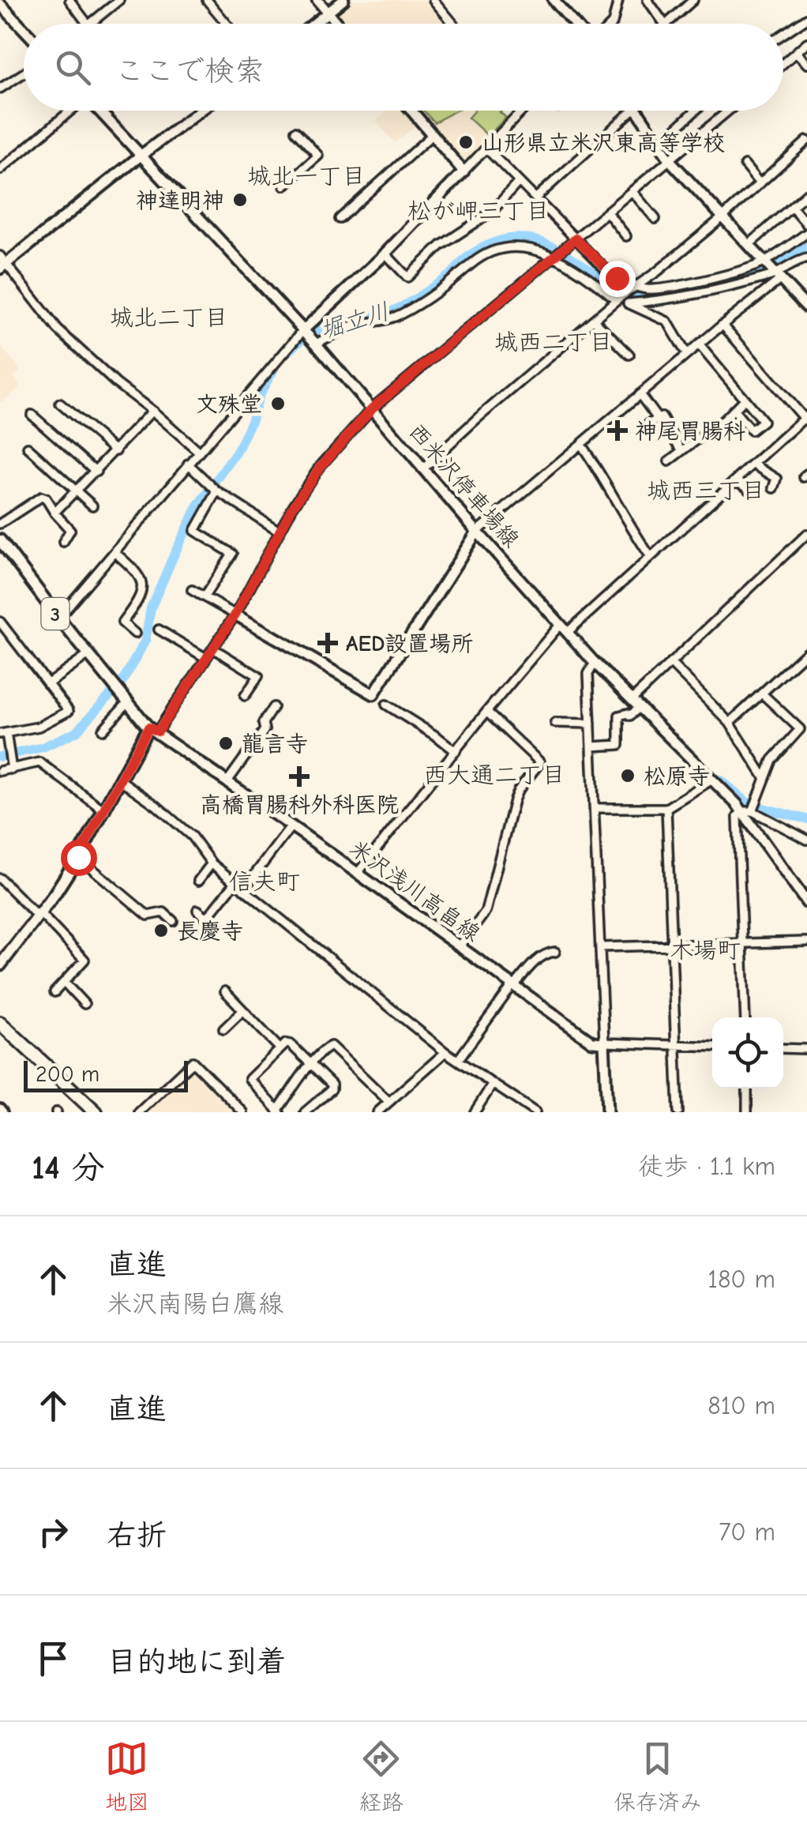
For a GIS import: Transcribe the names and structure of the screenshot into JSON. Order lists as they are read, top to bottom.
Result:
{
  "streets": {
    "main road": ["西米沢停車場線", "3", "米沢浅川高畠線"]
  },
  "crossings": [
    ["3", "米沢浅川高畠線"]
  ],
  "districts": [
    "城北一丁目",
    "松が岬三丁目",
    "城北二丁目",
    "城西二丁目",
    "城西三丁目",
    "西大通二丁目",
    "信夫町",
    "木場町"
  ],
  "water": ["堀立川"],
  "places": {
    "other": [
      "山形県立米沢東高等学校",
      "神達明神",
      "文殊堂",
      "龍言寺",
      "松原寺",
      "長慶寺"
    ],
    "health": ["神尾胃腸科", "AED設置場所", "高橋胃腸科外科医院"]
  },
  "scale_bar": "200 m",
  "page": {
    "search": "ここで検索",
    "scale": "200 m",
    "heading": ["14 分", "徒歩 · 1.1 km"],
    "list": [
      ["直進", "米沢南陽白鷹線", "180 m"],
      ["直進", "810 m"],
      ["右折", "70 m"],
      "目的地に到着"
    ],
    "nav": ["地図", "経路", "保存済み"]
  }
}
